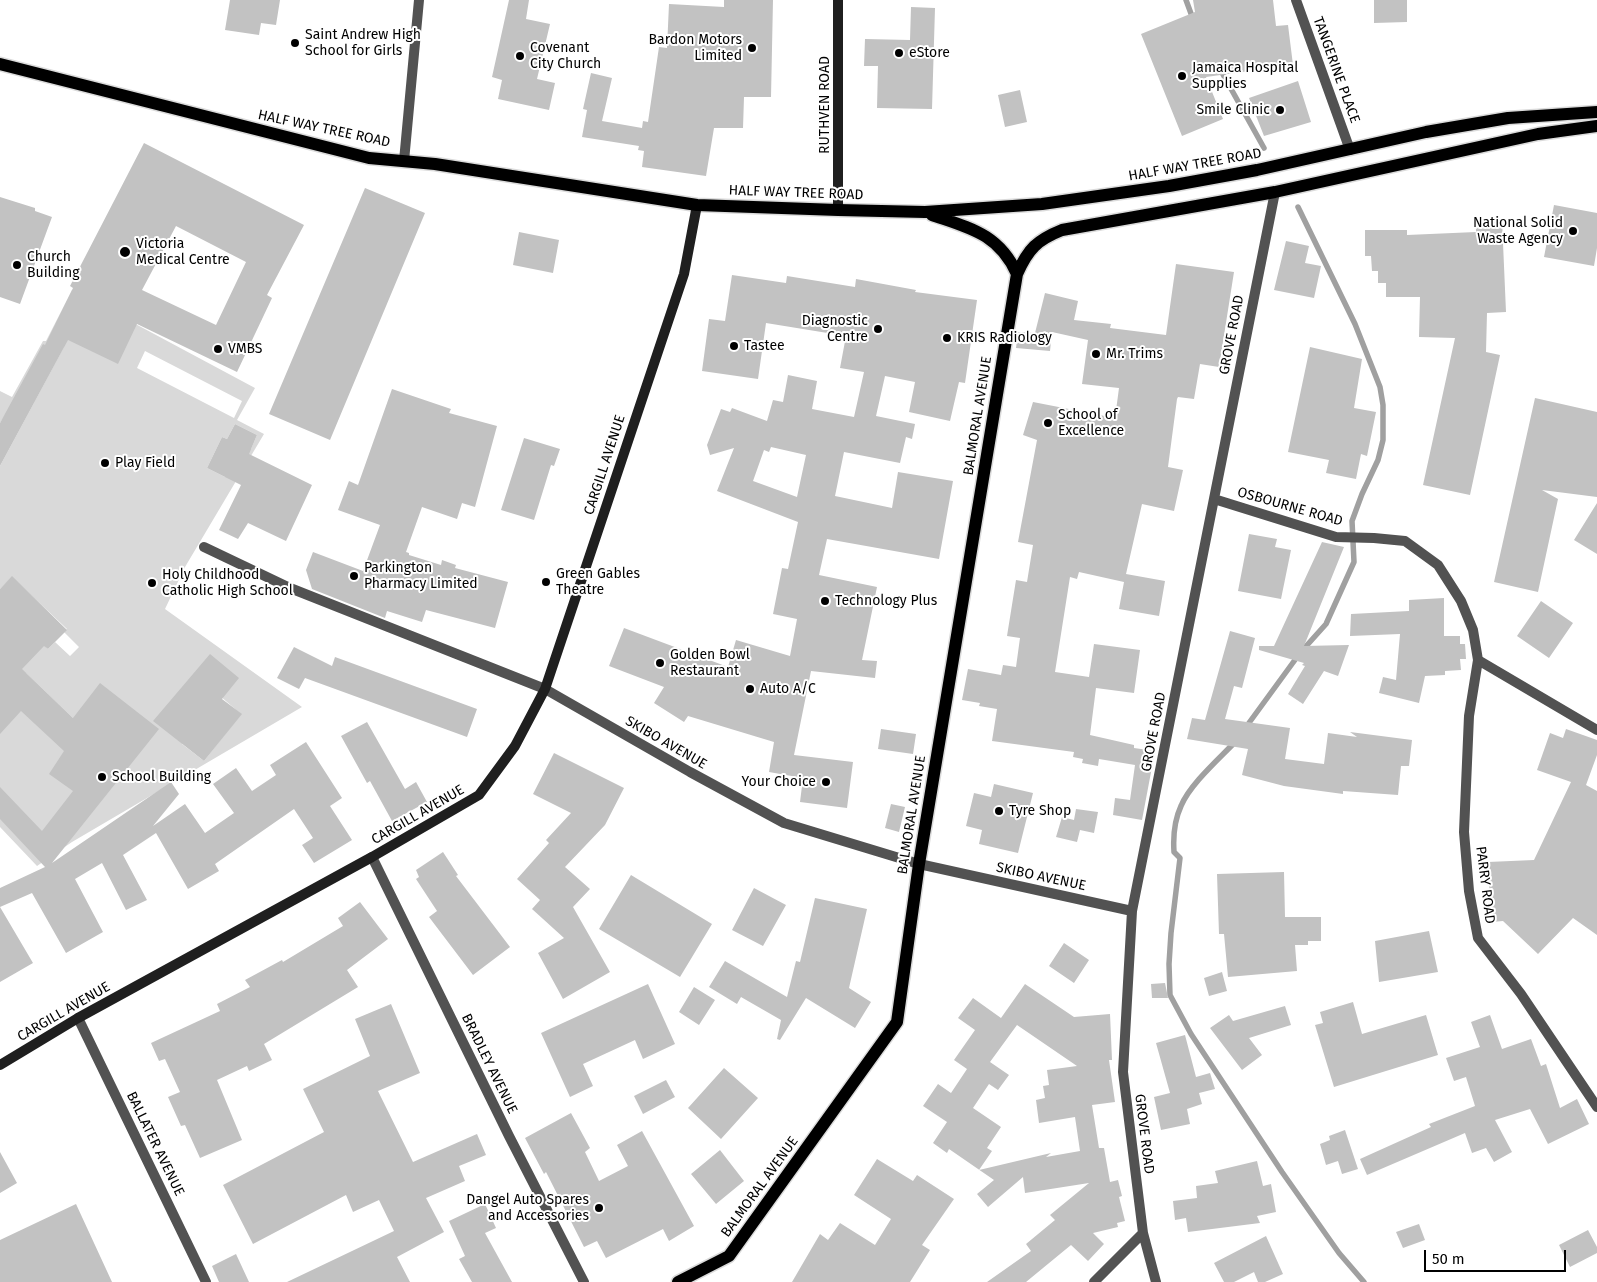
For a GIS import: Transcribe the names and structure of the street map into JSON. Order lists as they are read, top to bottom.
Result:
{
  "streets": {
    "main road": [
      "RUTHVEN ROAD",
      "HALF WAY TREE ROAD",
      "BALMORAL AVENUE",
      "CARGILL AVENUE"
    ],
    "street": [
      "TANGERINE PLACE",
      "GROVE ROAD",
      "OSBOURNE ROAD",
      "SKIBO AVENUE",
      "PARRY ROAD",
      "BRADLEY AVENUE",
      "BALLATER AVENUE"
    ]
  },
  "crossings": [
    ["TANGERINE PLACE", "HALF WAY TREE ROAD"],
    ["RUTHVEN ROAD", "HALF WAY TREE ROAD"],
    ["HALF WAY TREE ROAD", "CARGILL AVENUE"],
    ["GROVE ROAD", "OSBOURNE ROAD"],
    ["GROVE ROAD", "SKIBO AVENUE"],
    ["BALMORAL AVENUE", "SKIBO AVENUE"],
    ["CARGILL AVENUE", "SKIBO AVENUE"],
    ["CARGILL AVENUE", "BRADLEY AVENUE"],
    ["CARGILL AVENUE", "BALLATER AVENUE"],
    ["OSBOURNE ROAD", "PARRY ROAD"]
  ],
  "places": [
    "Saint Andrew High School for Girls",
    "Bardon Motors Limited",
    "eStore",
    "Covenant City Church",
    "Jamaica Hospital Supplies",
    "Smile Clinic",
    "National Solid Waste Agency",
    "Victoria Medical Centre",
    "Church Building",
    "Diagnostic Centre",
    "KRIS Radiology",
    "Tastee",
    "VMBS",
    "Mr. Trims",
    "School of Excellence",
    "Play Field",
    "Parkington Pharmacy Limited",
    "Green Gables Theatre",
    "Holy Childhood Catholic High School",
    "Technology Plus",
    "Golden Bowl Restaurant",
    "Auto A/C",
    "School Building",
    "Your Choice",
    "Tyre Shop",
    "Dangel Auto Spares and Accessories"
  ],
  "scale_bar": "50 m"
}
